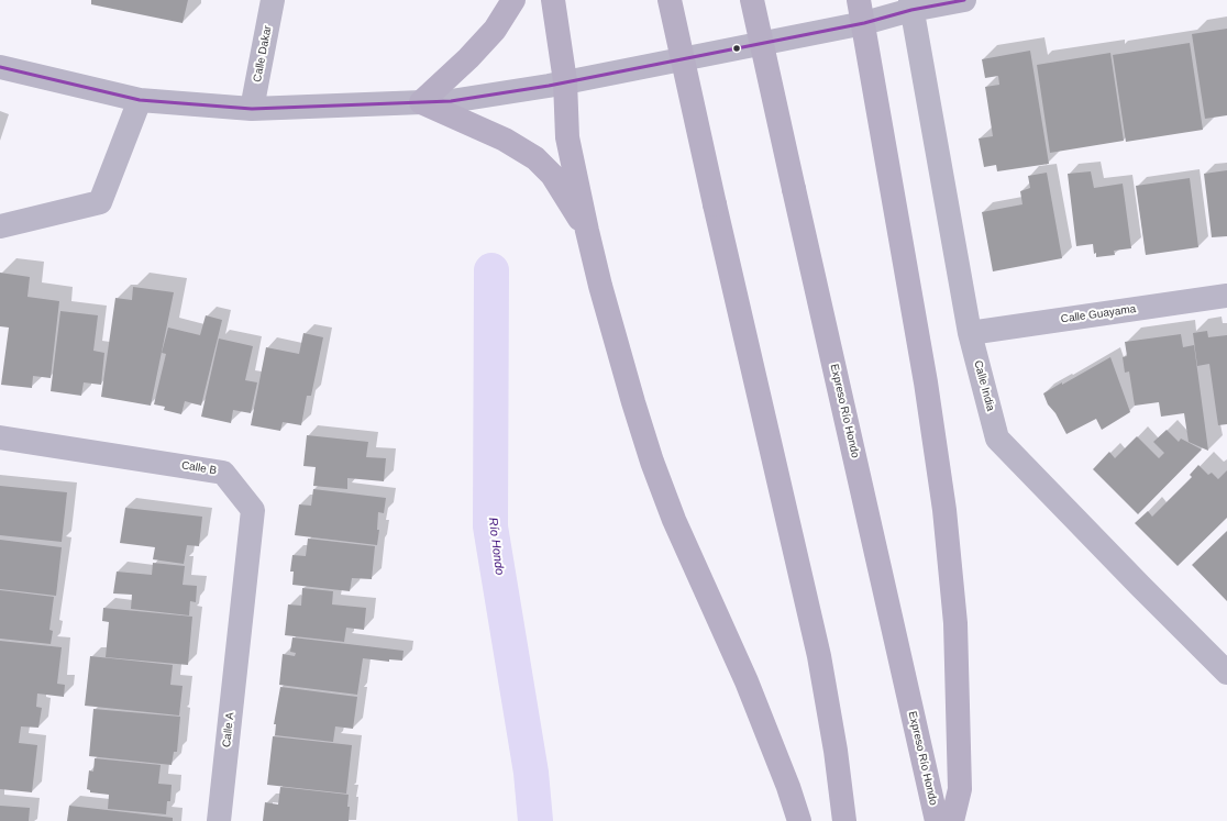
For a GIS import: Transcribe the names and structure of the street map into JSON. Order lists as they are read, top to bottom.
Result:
{
  "streets": {
    "highway": ["Expreso Río Hondo"],
    "street": [
      "Calle Dakar",
      "Calle Guayama",
      "Calle India",
      "Calle B",
      "Calle A"
    ]
  },
  "crossings": [
    ["Calle Guayama", "Calle India"],
    ["Calle B", "Calle A"]
  ],
  "water": ["Río Hondo"]
}
